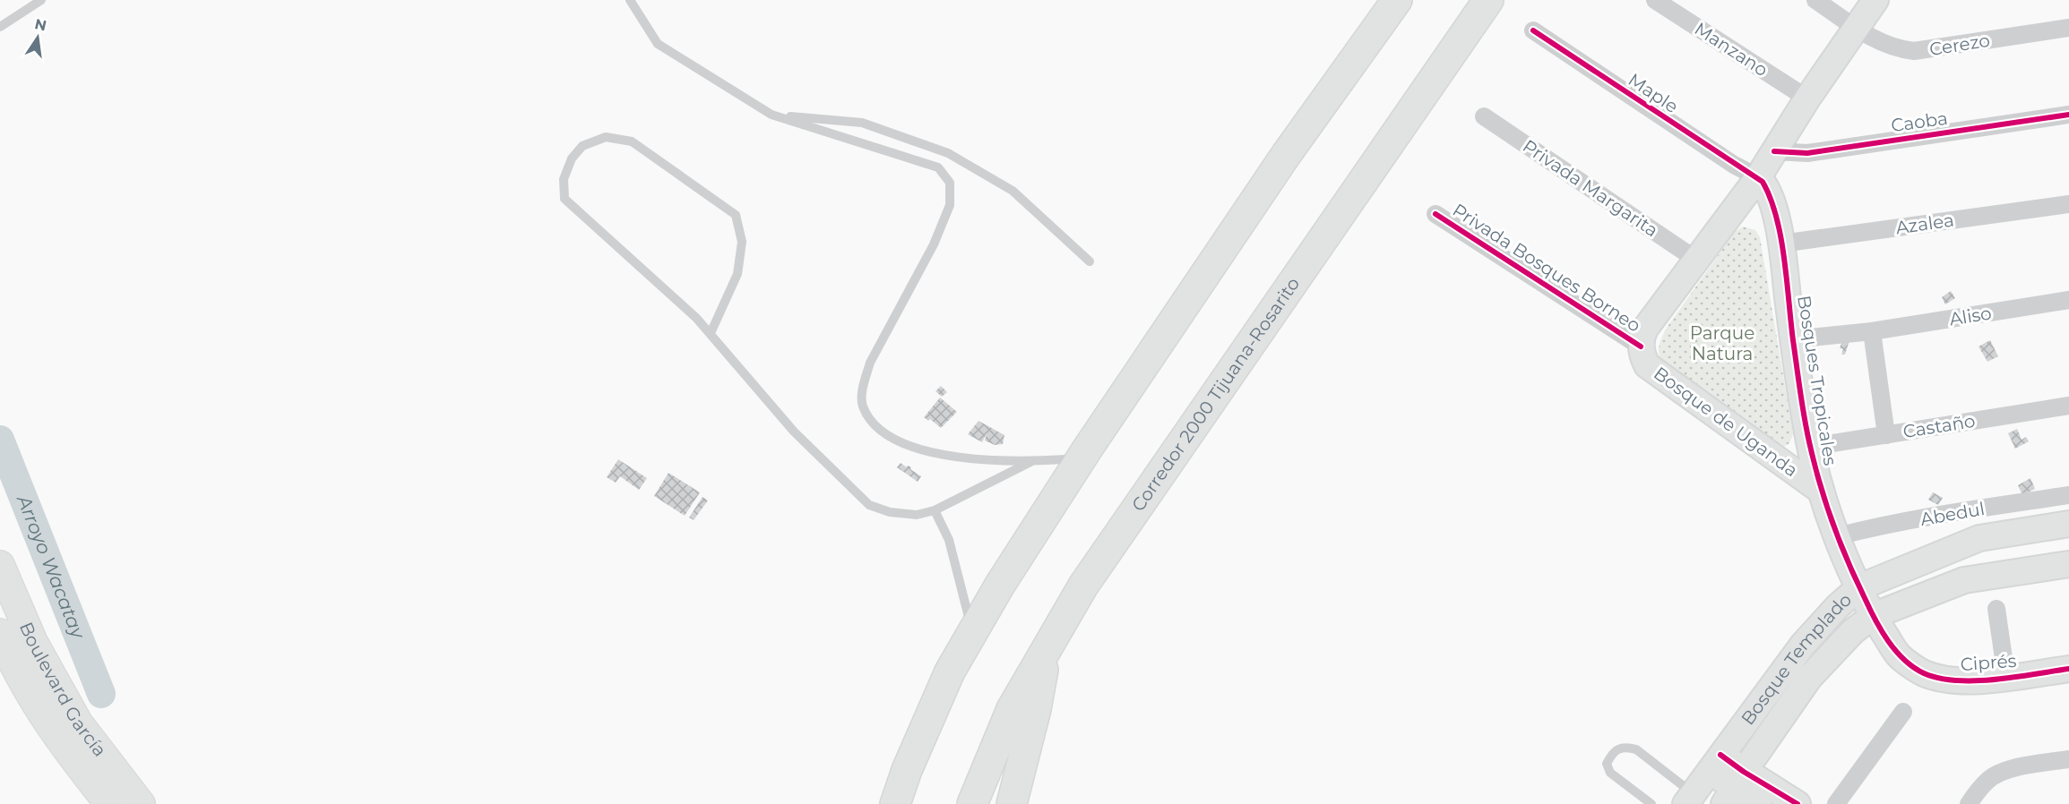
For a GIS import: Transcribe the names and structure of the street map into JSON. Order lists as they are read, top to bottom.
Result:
{
  "streets": {
    "highway": ["Corredor 2000 Tijuana-Rosarito"],
    "main road": ["Boulevard García"],
    "street": [
      "Cerezo",
      "Manzano",
      "Maple",
      "Caoba",
      "Privada Margarita",
      "Azalea",
      "Privada Bosques Borneo",
      "Aliso",
      "Bosques Tropicales",
      "Bosque de Uganda",
      "Castaño",
      "Abedul",
      "Bosque Templado",
      "Ciprés"
    ]
  },
  "crossings": [
    ["Maple", "Bosques Tropicales"],
    ["Azalea", "Bosques Tropicales"],
    ["Privada Bosques Borneo", "Bosque de Uganda"],
    ["Aliso", "Bosques Tropicales"],
    ["Bosques Tropicales", "Bosque de Uganda"],
    ["Bosques Tropicales", "Castaño"],
    ["Bosques Tropicales", "Abedul"],
    ["Bosques Tropicales", "Bosque Templado"],
    ["Bosques Tropicales", "Ciprés"],
    ["Bosque Templado", "Ciprés"]
  ],
  "water": ["Arroyo Wacatay"],
  "parks": ["Parque Natura"],
  "north": "top"
}
